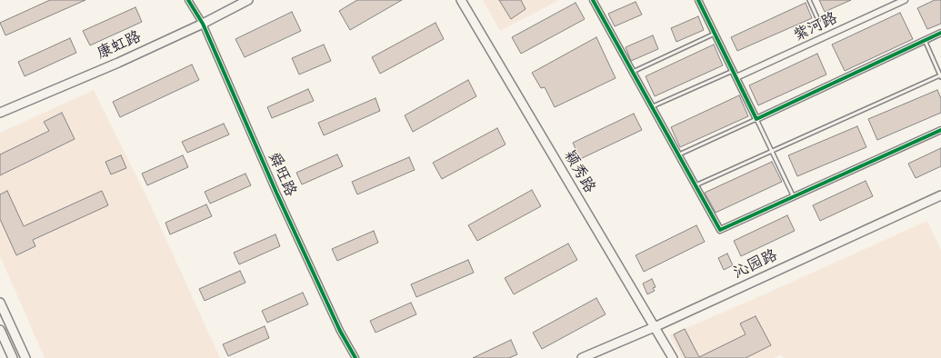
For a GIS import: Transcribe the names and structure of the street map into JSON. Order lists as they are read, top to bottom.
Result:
{
  "streets": {
    "main road": ["康虹路", "颖秀路", "沁园路"],
    "street": ["紫河路", "舜旺路"]
  },
  "crossings": [
    ["康虹路", "舜旺路"],
    ["颖秀路", "沁园路"]
  ]
}
